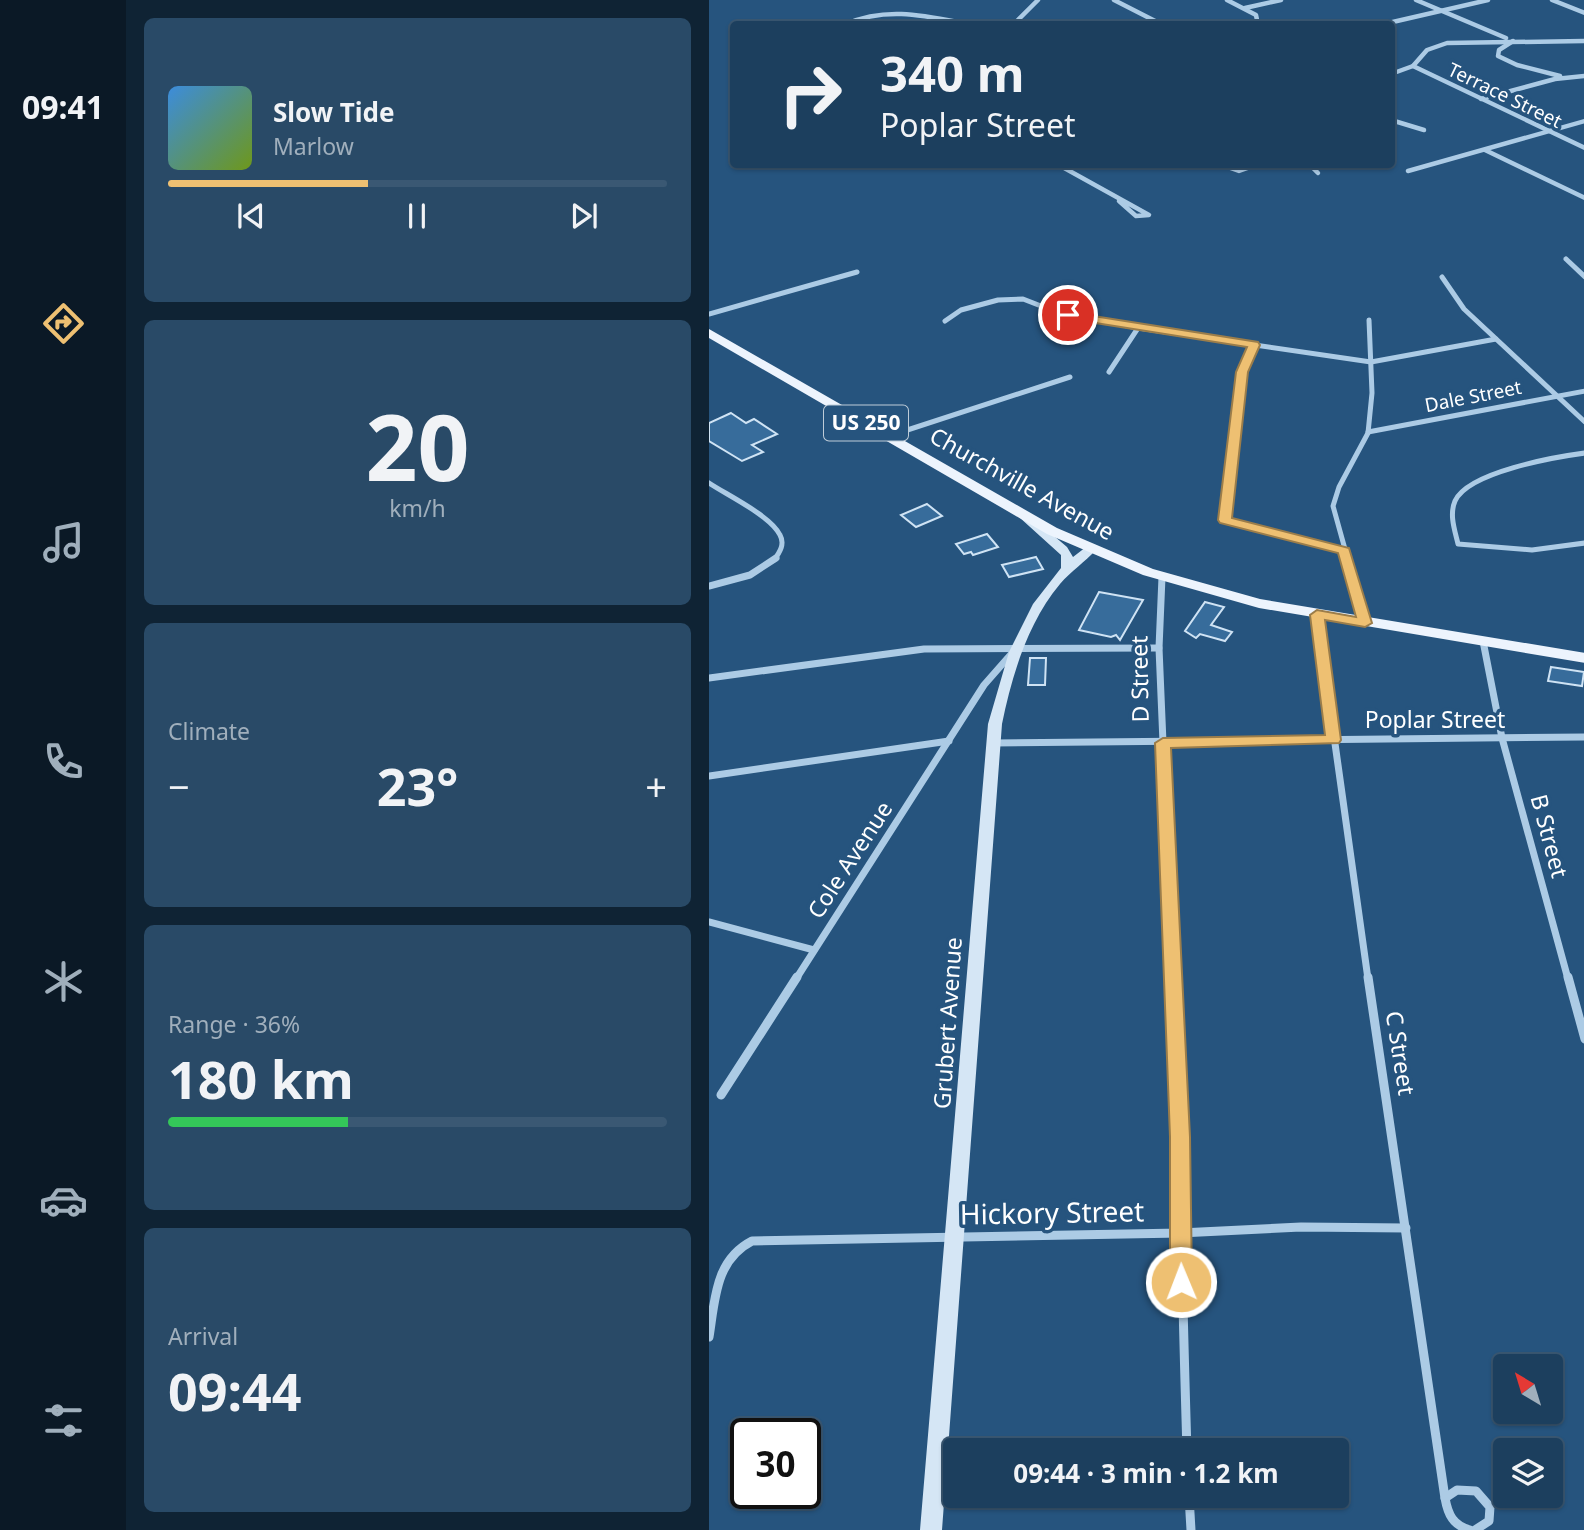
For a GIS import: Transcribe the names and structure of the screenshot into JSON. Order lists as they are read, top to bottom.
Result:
{
  "streets": {
    "main road": ["US 250", "Churchville Avenue"],
    "street": [
      "Terrace Street",
      "Dale Street",
      "D Street",
      "Poplar Street",
      "B Street",
      "Cole Avenue",
      "Grubert Avenue",
      "C Street",
      "Hickory Street"
    ]
  },
  "crossings": [
    ["Churchville Avenue", "D Street"],
    ["Churchville Avenue", "B Street"],
    ["Churchville Avenue", "Grubert Avenue"],
    ["Churchville Avenue", "C Street"],
    ["D Street", "Poplar Street"],
    ["D Street", "Hickory Street"],
    ["Poplar Street", "B Street"],
    ["Poplar Street", "Grubert Avenue"],
    ["Poplar Street", "C Street"],
    ["Cole Avenue", "Grubert Avenue"],
    ["Grubert Avenue", "Hickory Street"],
    ["C Street", "Hickory Street"]
  ],
  "north": "top left",
  "page": {
    "tabs": "09:41",
    "turn": ["340 m", "Poplar Street"],
    "song": ["Slow Tide", "Marlow"],
    "tile": [
      ["20", "km/h"],
      "Climate",
      ["Range · 36%", "180 km"],
      ["Arrival", "09:44"]
    ],
    "heat": ["−", "23°", "+"],
    "limit": "30",
    "trip": "09:44 · 3 min · 1.2 km"
  }
}
